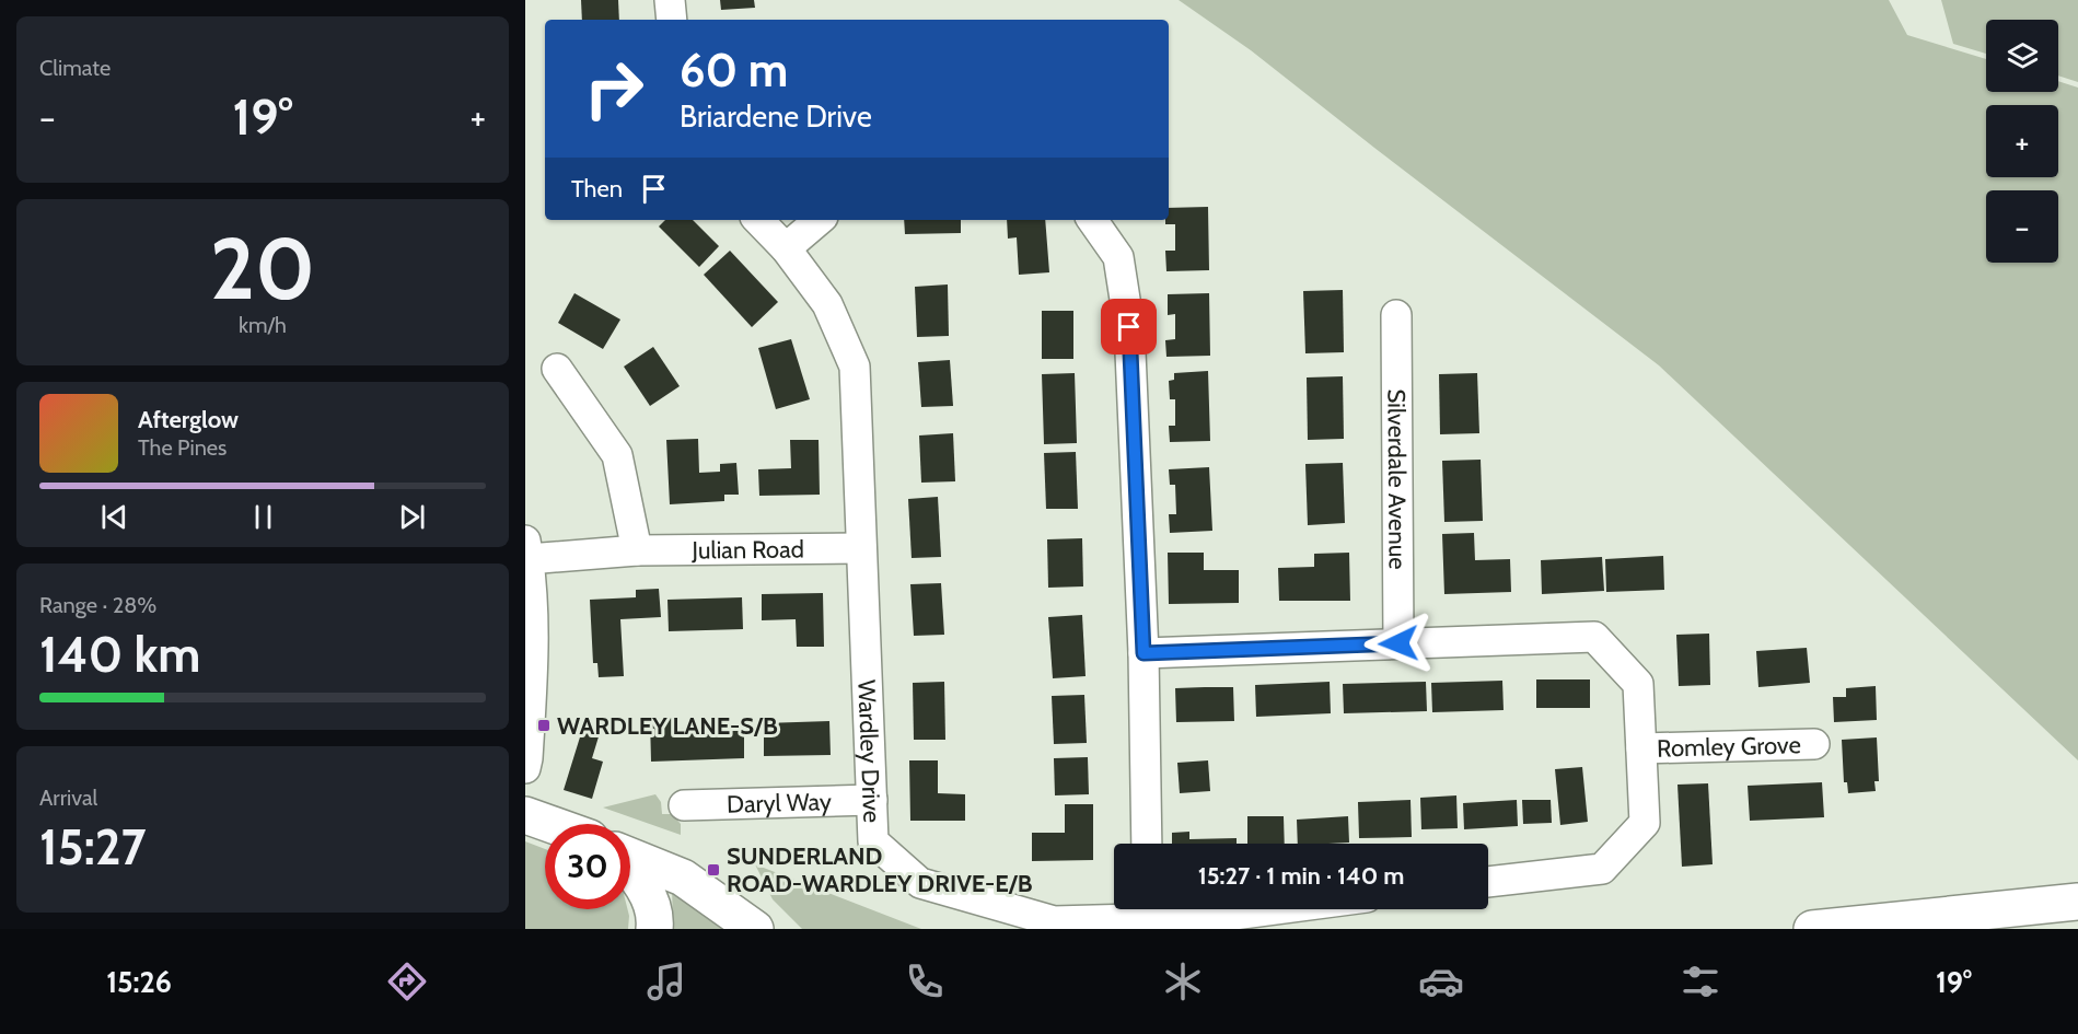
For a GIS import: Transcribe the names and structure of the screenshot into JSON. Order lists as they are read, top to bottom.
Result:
{
  "streets": {
    "street": [
      "Silverdale Avenue",
      "Julian Road",
      "Romley Grove",
      "Wardley Drive",
      "Daryl Way"
    ]
  },
  "crossings": [
    ["Julian Road", "Wardley Drive"],
    ["Wardley Drive", "Daryl Way"]
  ],
  "places": {
    "transit": ["WARDLEY LANE-S/B", "SUNDERLAND ROAD-WARDLEY DRIVE-E/B"]
  },
  "page": {
    "tile": [
      "Climate",
      ["20", "km/h"],
      ["Range · 28%", "140 km"],
      ["Arrival", "15:27"]
    ],
    "map_buttons": ["+", "−"],
    "turn": ["60 m", "Briardene Drive"],
    "heat": ["−", "19°", "+"],
    "then": "Then",
    "song": ["Afterglow", "The Pines"],
    "limit": "30",
    "trip": "15:27 · 1 min · 140 m",
    "tabs": ["15:26", "19°"]
  }
}
